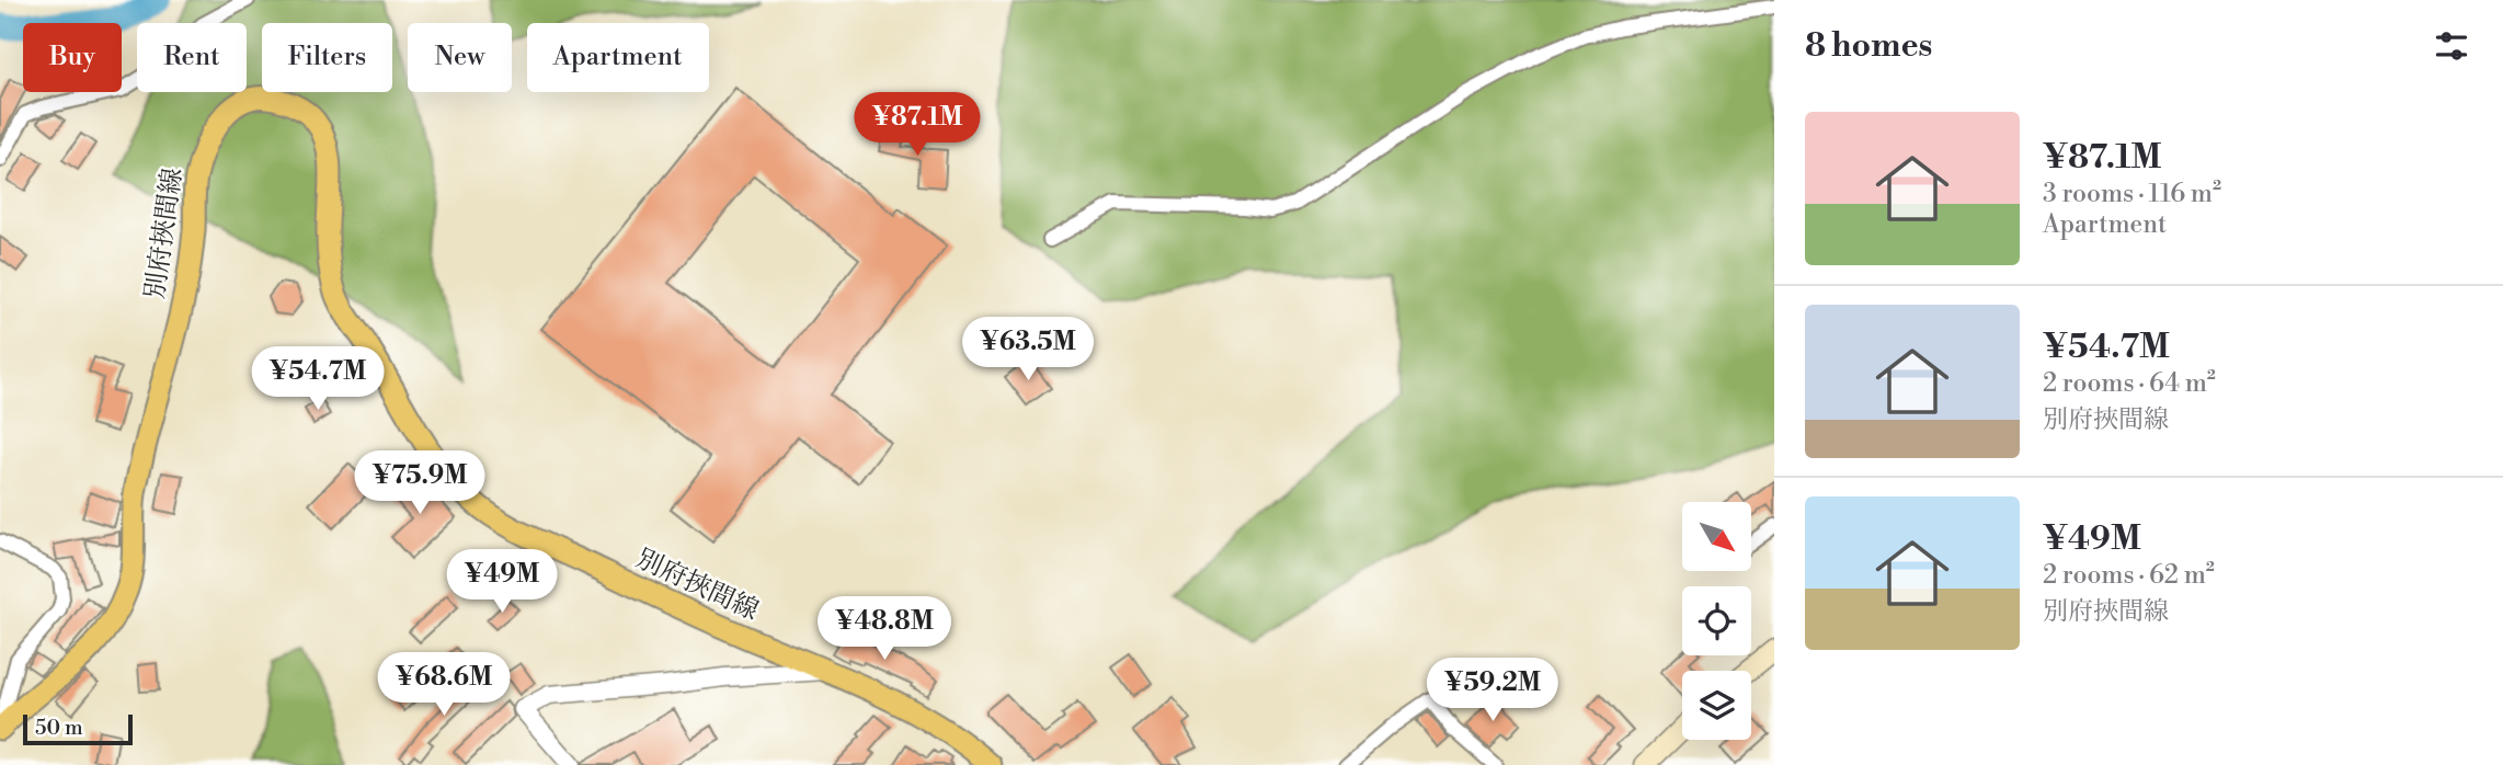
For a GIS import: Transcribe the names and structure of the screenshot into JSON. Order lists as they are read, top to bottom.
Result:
{
  "streets": {
    "main road": ["別府挾間線"]
  },
  "scale_bar": "50 m",
  "north": "bottom right",
  "page": {
    "heading": "8 homes",
    "chip": [
      "Buy",
      "Rent",
      "Filters",
      "New",
      "Apartment"
    ],
    "price": [
      "¥87.1M",
      "¥63.5M",
      "¥54.7M",
      "¥75.9M",
      "¥49M",
      "¥48.8M",
      "¥68.6M",
      "¥59.2M"
    ],
    "list": [
      {
        "name": "¥87.1M",
        "note": "3 rooms · 116 m² · Apartment"
      },
      {
        "name": "¥54.7M",
        "note": "2 rooms · 64 m² · 別府挾間線"
      },
      {
        "name": "¥49M",
        "note": "2 rooms · 62 m² · 別府挾間線"
      }
    ],
    "scale": "50 m"
  }
}
